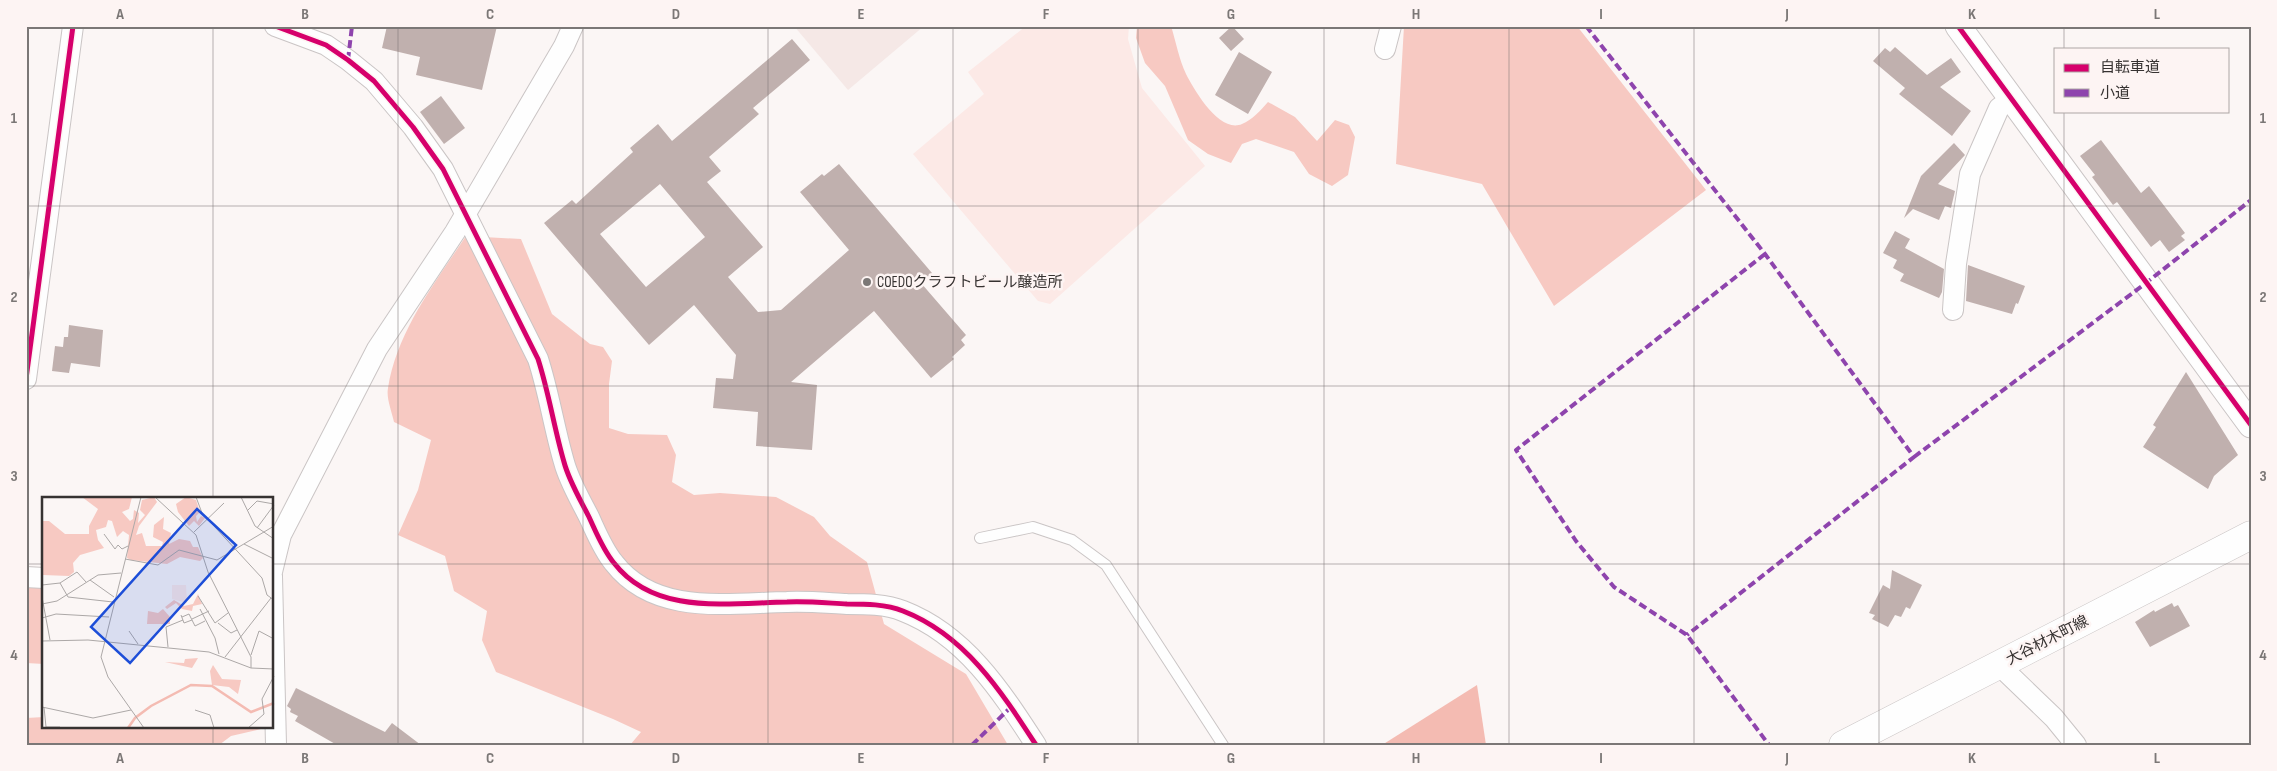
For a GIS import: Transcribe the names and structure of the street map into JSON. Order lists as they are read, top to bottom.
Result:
{
  "streets": {
    "main road": ["大谷材木町線"]
  },
  "places": ["COEDOクラフトビール醸造所"],
  "legend": ["自転車道", "小道"],
  "grid": {
    "columns": [
      "A",
      "B",
      "C",
      "D",
      "E",
      "F",
      "G",
      "H",
      "I",
      "J",
      "K",
      "L"
    ],
    "rows": [
      "1",
      "2",
      "3",
      "4"
    ]
  }
}
